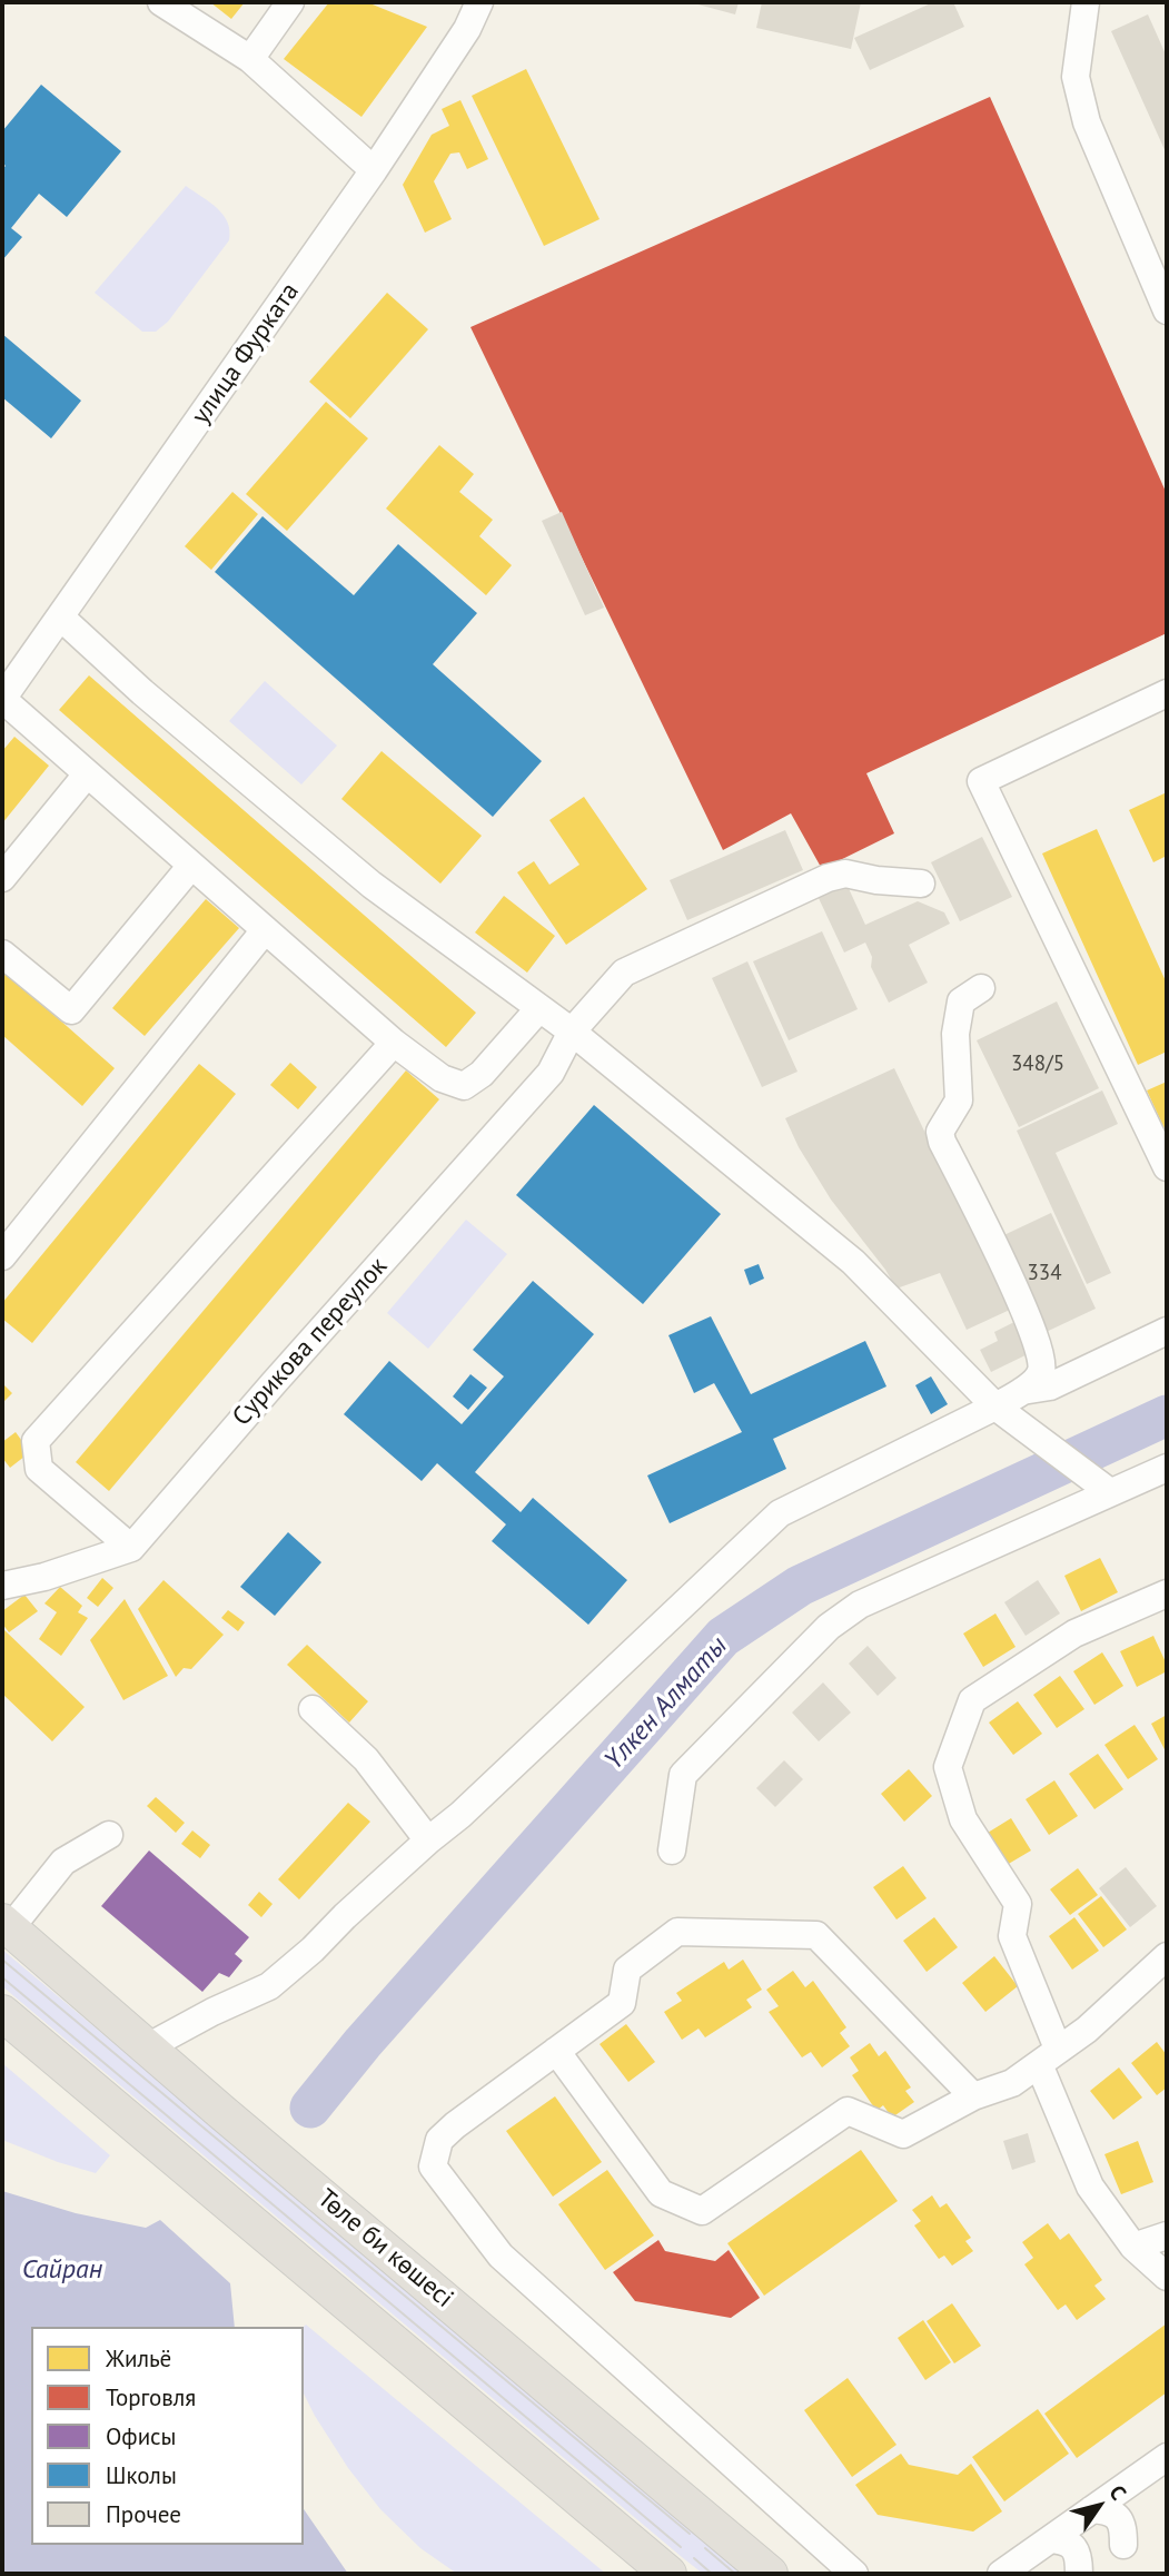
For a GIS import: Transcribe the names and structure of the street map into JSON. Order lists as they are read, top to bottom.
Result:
{
  "streets": {
    "main road": ["Төле би көшесі"],
    "street": ["улица Фурката", "Сурикова переулок"]
  },
  "water": ["Үлкен Алматы", "Сайран"],
  "house_numbers": ["348/5", "334"],
  "legend": [
    "Жильё",
    "Торговля",
    "Офисы",
    "Школы",
    "Прочее"
  ],
  "north": "top right"
}
